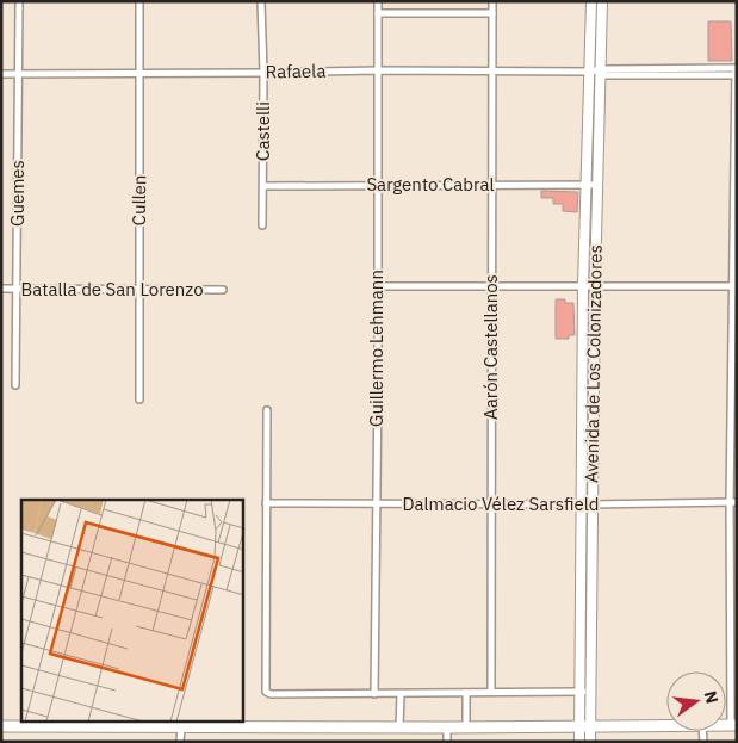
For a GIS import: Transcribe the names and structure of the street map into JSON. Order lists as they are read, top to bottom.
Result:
{
  "streets": {
    "main road": ["Avenida de Los Colonizadores"],
    "street": [
      "Rafaela",
      "Castelli",
      "Sargento Cabral",
      "Guemes",
      "Cullen",
      "Batalla de San Lorenzo",
      "Aarón Castellanos",
      "Guillermo Lehmann",
      "Dalmacio Vélez Sarsfield"
    ]
  },
  "crossings": [
    ["Rafaela", "Castelli"],
    ["Rafaela", "Guemes"],
    ["Rafaela", "Cullen"],
    ["Rafaela", "Aarón Castellanos"],
    ["Rafaela", "Guillermo Lehmann"],
    ["Rafaela", "Avenida de Los Colonizadores"],
    ["Castelli", "Sargento Cabral"],
    ["Sargento Cabral", "Aarón Castellanos"],
    ["Sargento Cabral", "Guillermo Lehmann"],
    ["Sargento Cabral", "Avenida de Los Colonizadores"],
    ["Guemes", "Batalla de San Lorenzo"],
    ["Cullen", "Batalla de San Lorenzo"],
    ["Aarón Castellanos", "Dalmacio Vélez Sarsfield"],
    ["Guillermo Lehmann", "Dalmacio Vélez Sarsfield"],
    ["Avenida de Los Colonizadores", "Dalmacio Vélez Sarsfield"]
  ],
  "north": "right"
}
